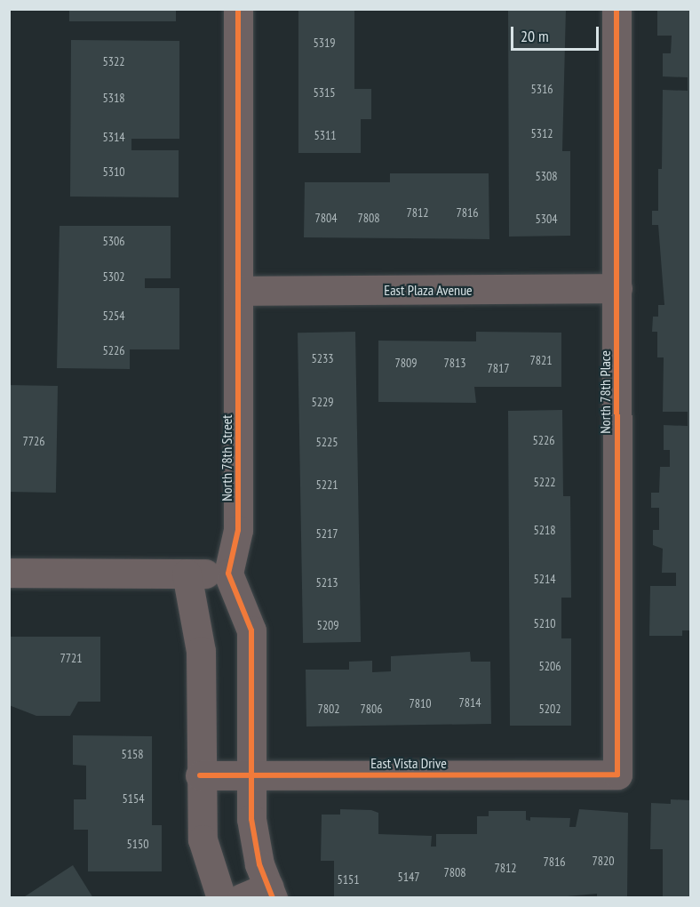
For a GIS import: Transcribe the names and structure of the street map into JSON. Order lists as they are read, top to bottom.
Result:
{
  "streets": {
    "street": [
      "East Plaza Avenue",
      "North 78th Place",
      "North 78th Street",
      "East Vista Drive"
    ]
  },
  "crossings": [
    ["East Plaza Avenue", "North 78th Place"],
    ["East Plaza Avenue", "North 78th Street"],
    ["North 78th Place", "East Vista Drive"]
  ],
  "house_numbers": [
    "5319",
    "5322",
    "5316",
    "5315",
    "5318",
    "5312",
    "5311",
    "5314",
    "5310",
    "5308",
    "7812",
    "7816",
    "7804",
    "7808",
    "5304",
    "5306",
    "5302",
    "5254",
    "5226",
    "5233",
    "7821",
    "7809",
    "7813",
    "7817",
    "5229",
    "5226",
    "7726",
    "5225",
    "5222",
    "5221",
    "5218",
    "5217",
    "5214",
    "5213",
    "5210",
    "5209",
    "7721",
    "5206",
    "7814",
    "7810",
    "7802",
    "7806",
    "5202",
    "5158",
    "5154",
    "5150",
    "7820",
    "7816",
    "7812",
    "7808",
    "5147",
    "5151"
  ],
  "scale_bar": "20 m"
}
